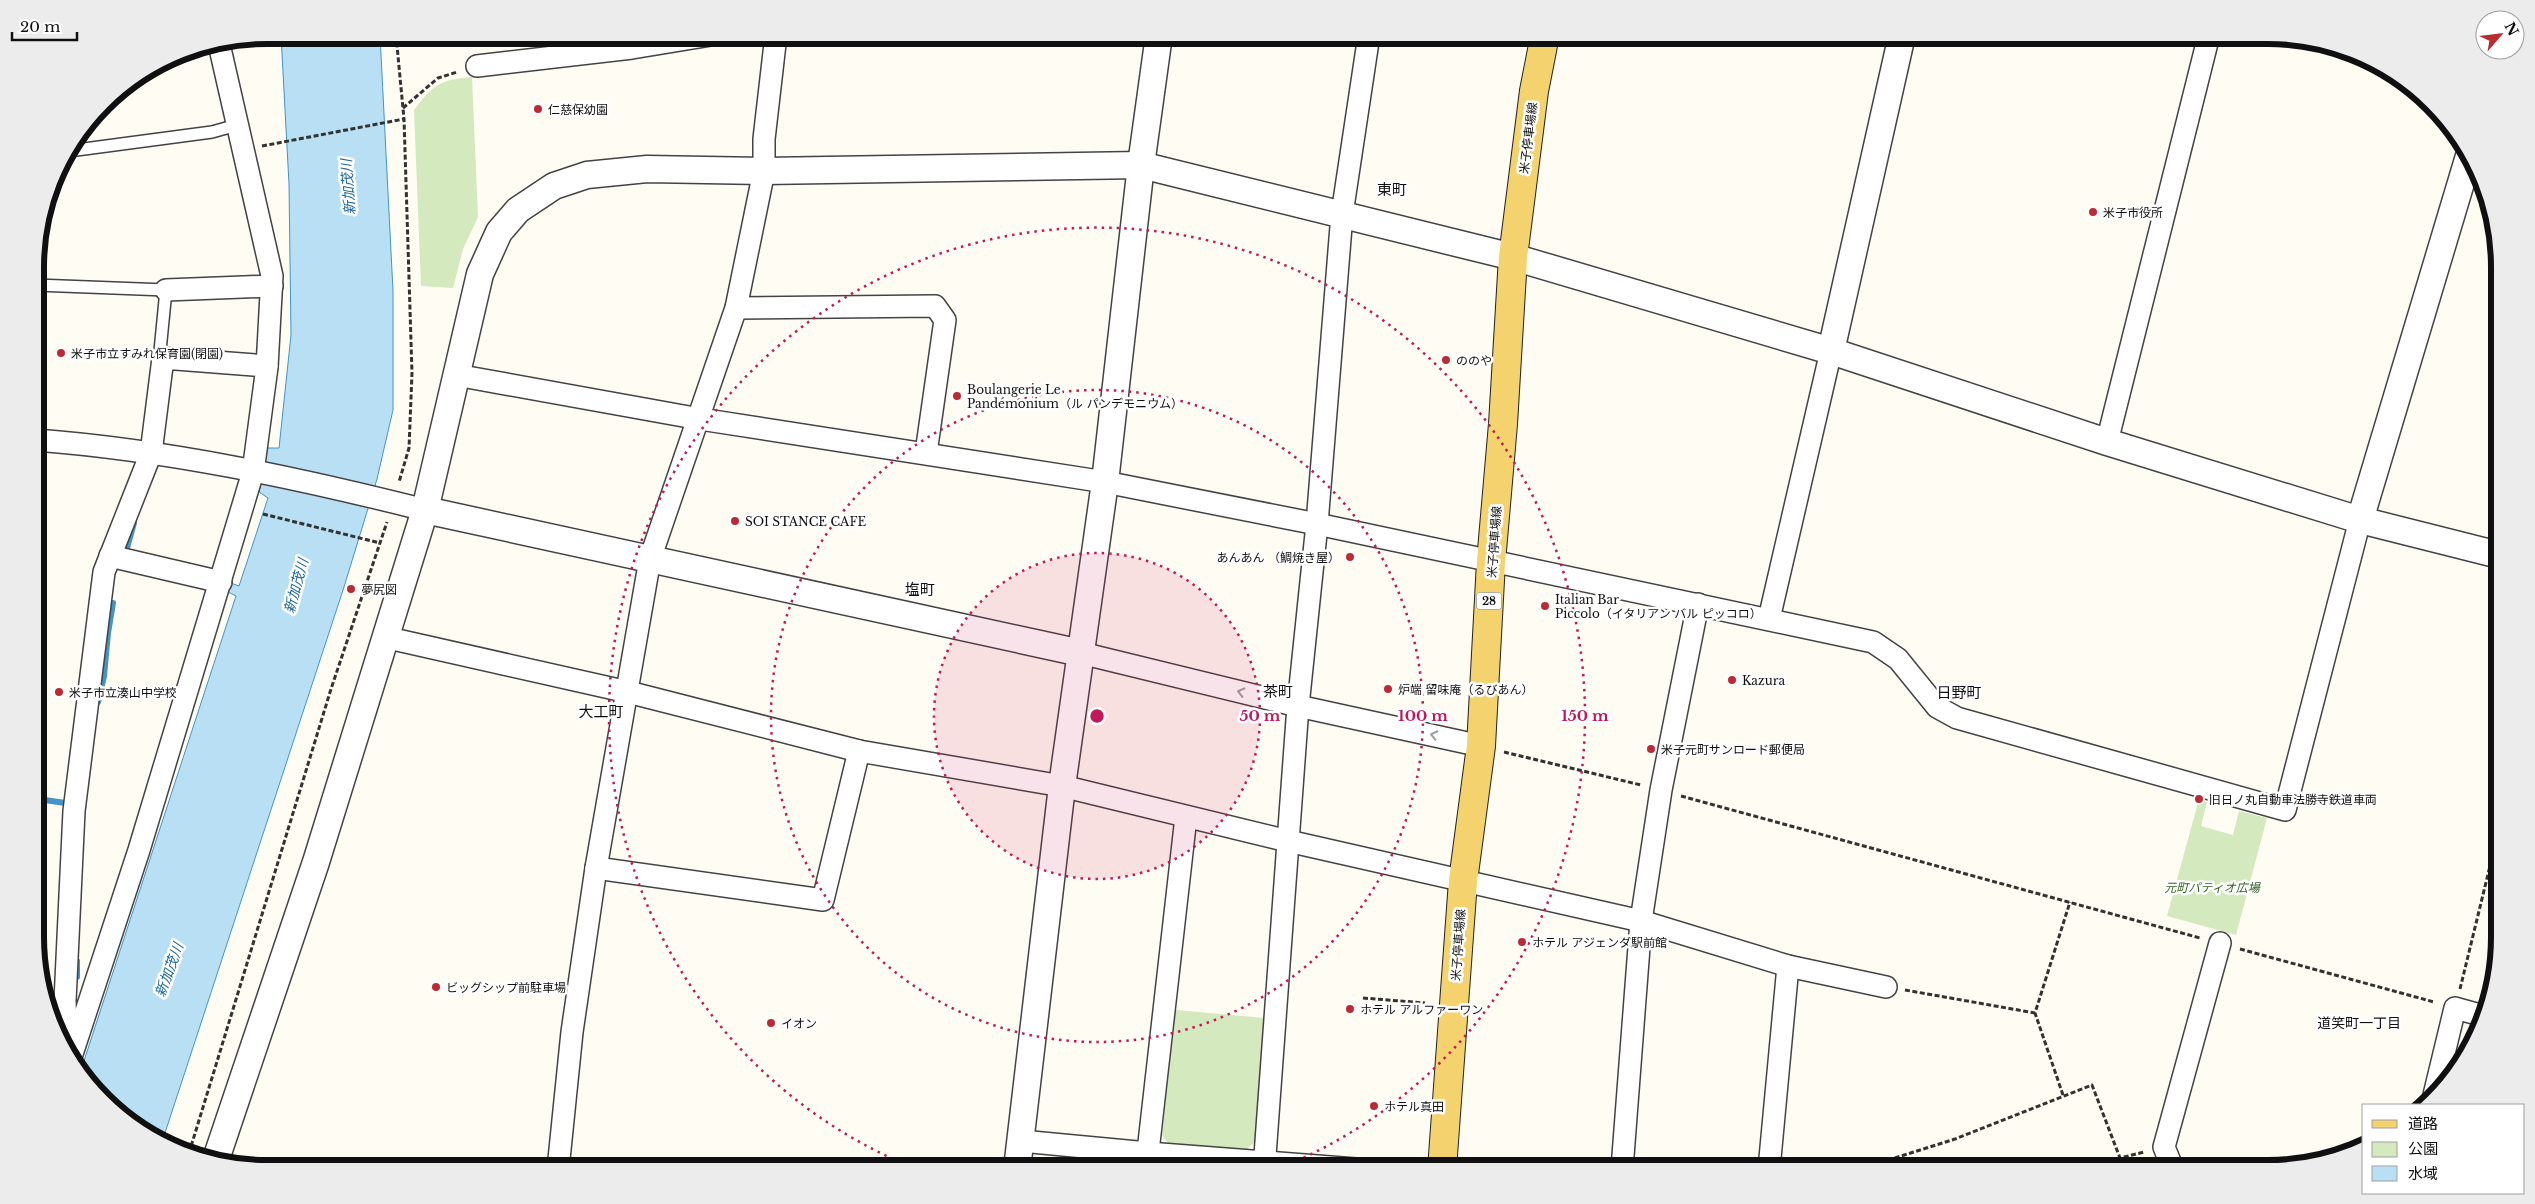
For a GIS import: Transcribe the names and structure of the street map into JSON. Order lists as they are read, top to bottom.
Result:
{
  "streets": {
    "main road": ["米子停車場線", "28"]
  },
  "districts": [
    "東町",
    "塩町",
    "茶町",
    "日野町",
    "大工町",
    "道笑町一丁目"
  ],
  "water": ["新加茂川"],
  "parks": ["元町パティオ広場"],
  "places": [
    "仁慈保幼園",
    "米子市役所",
    "米子市立すみれ保育園(閉園)",
    "ののや",
    "Boulangerie Le Pandémonium（ル パンデモニウム）",
    "SOI STANCE CAFE",
    "あんあん （鯛焼き屋）",
    "夢尻図",
    "Italian Bar Piccolo（イタリアン バル ピッコロ）",
    "Kazura",
    "炉端 留味庵（るびあん）",
    "米子市立湊山中学校",
    "米子元町サンロード郵便局",
    "旧日ノ丸自動車法勝寺鉄道車両",
    "ホテル アジェンダ駅前館",
    "ビッグシップ前駐車場",
    "ホテル アルファーワン",
    "イオン",
    "ホテル真田"
  ],
  "legend": ["道路", "公園", "水域"],
  "scale_bar": "20 m",
  "north": "top right",
  "rings": ["50 m", "100 m", "150 m"]
}
